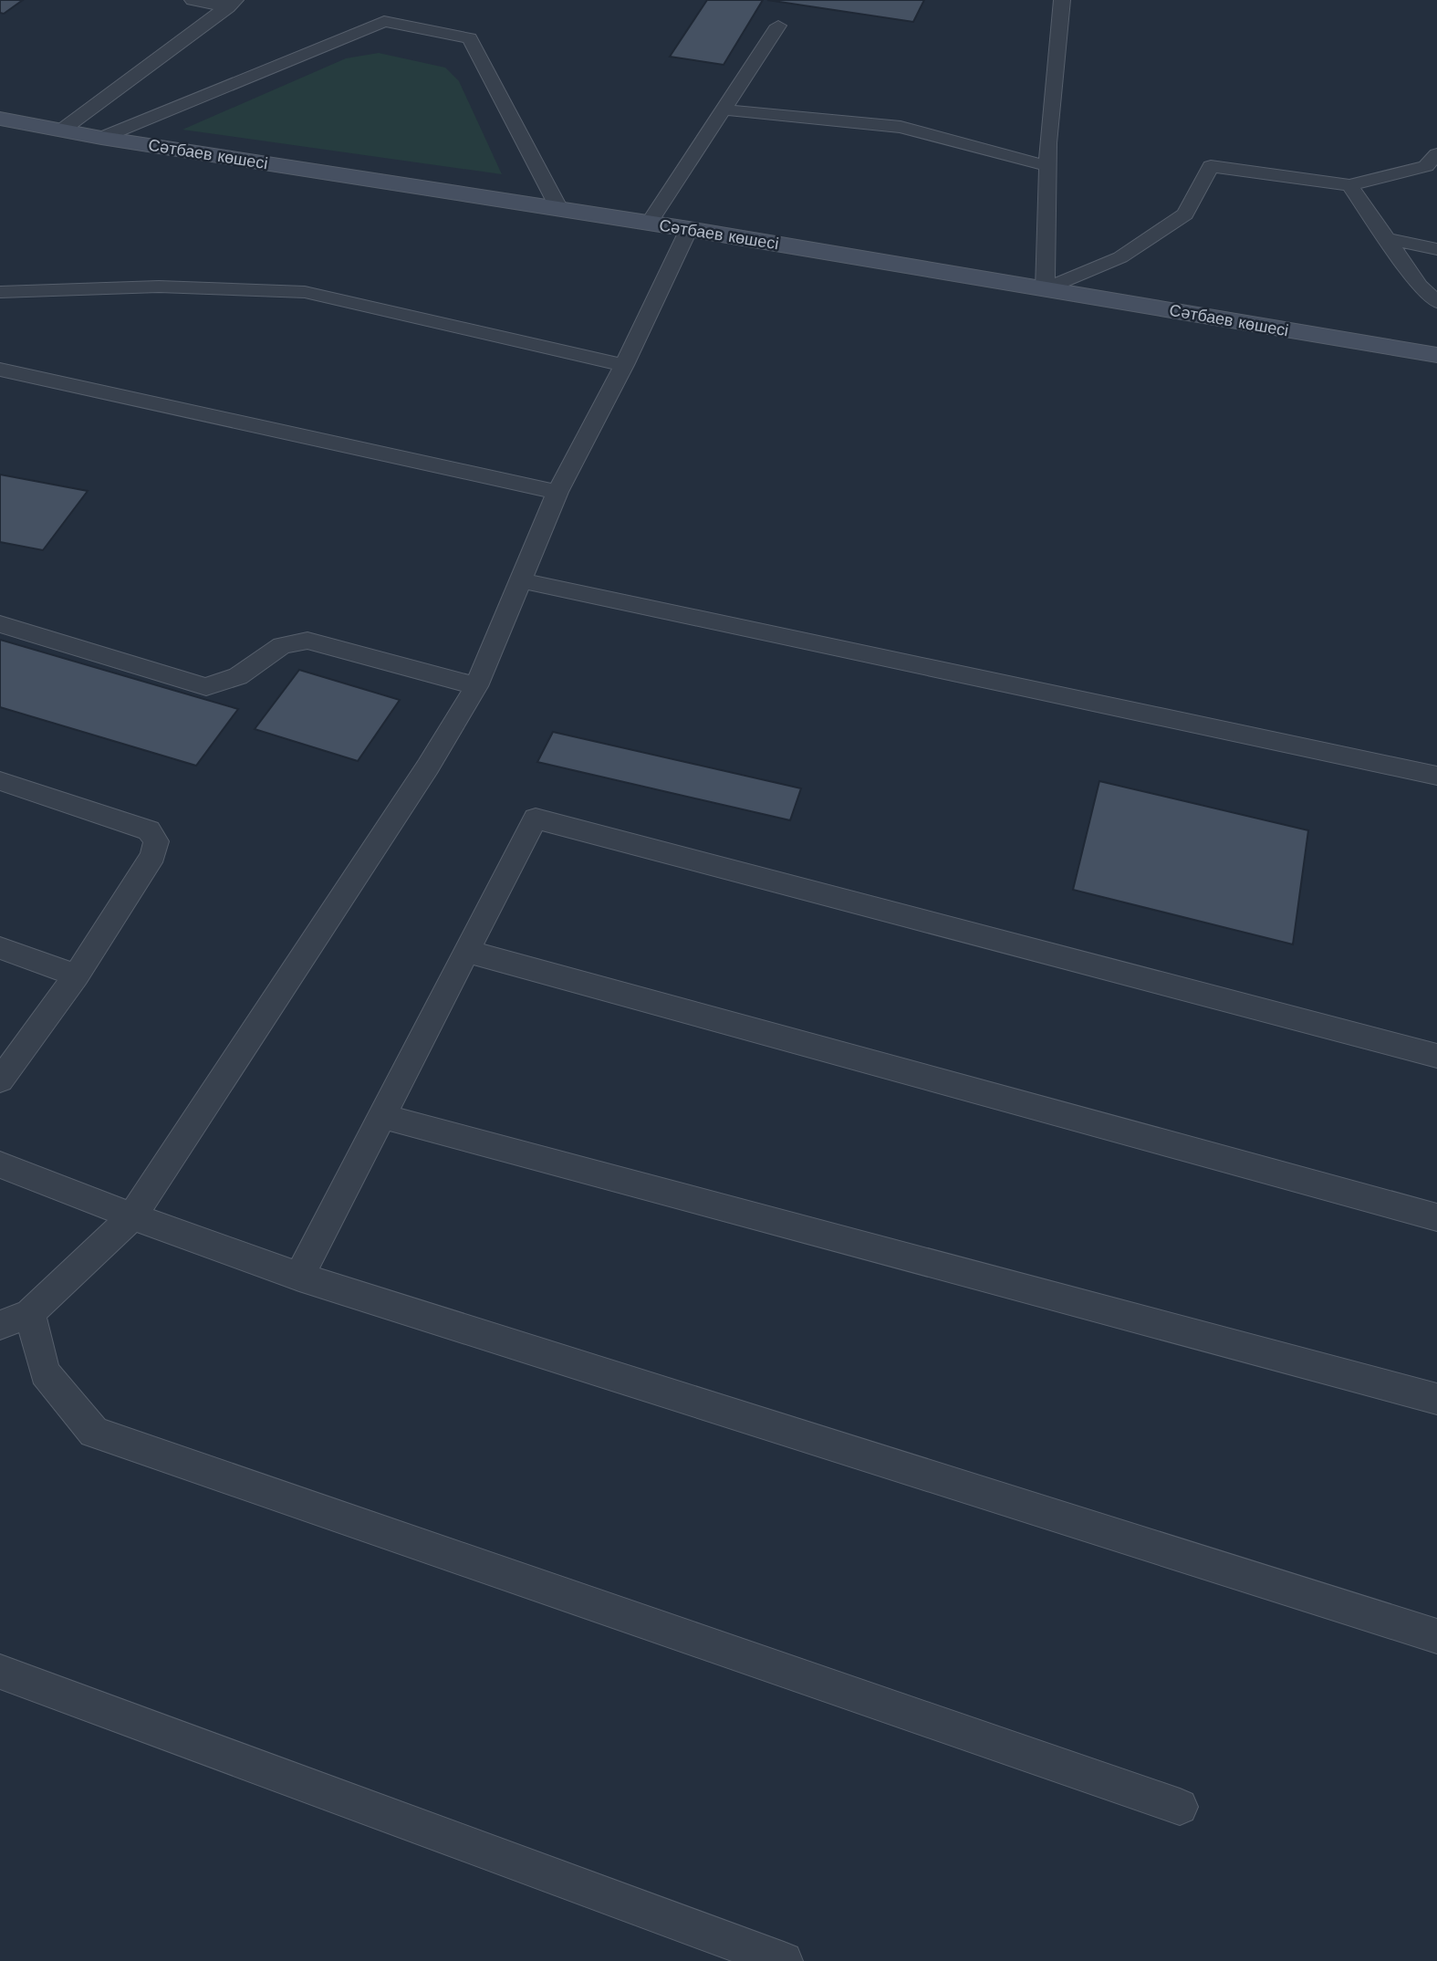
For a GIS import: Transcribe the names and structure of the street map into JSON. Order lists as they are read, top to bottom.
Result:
{
  "streets": {
    "main road": ["Сәтбаев көшесі"]
  }
}
